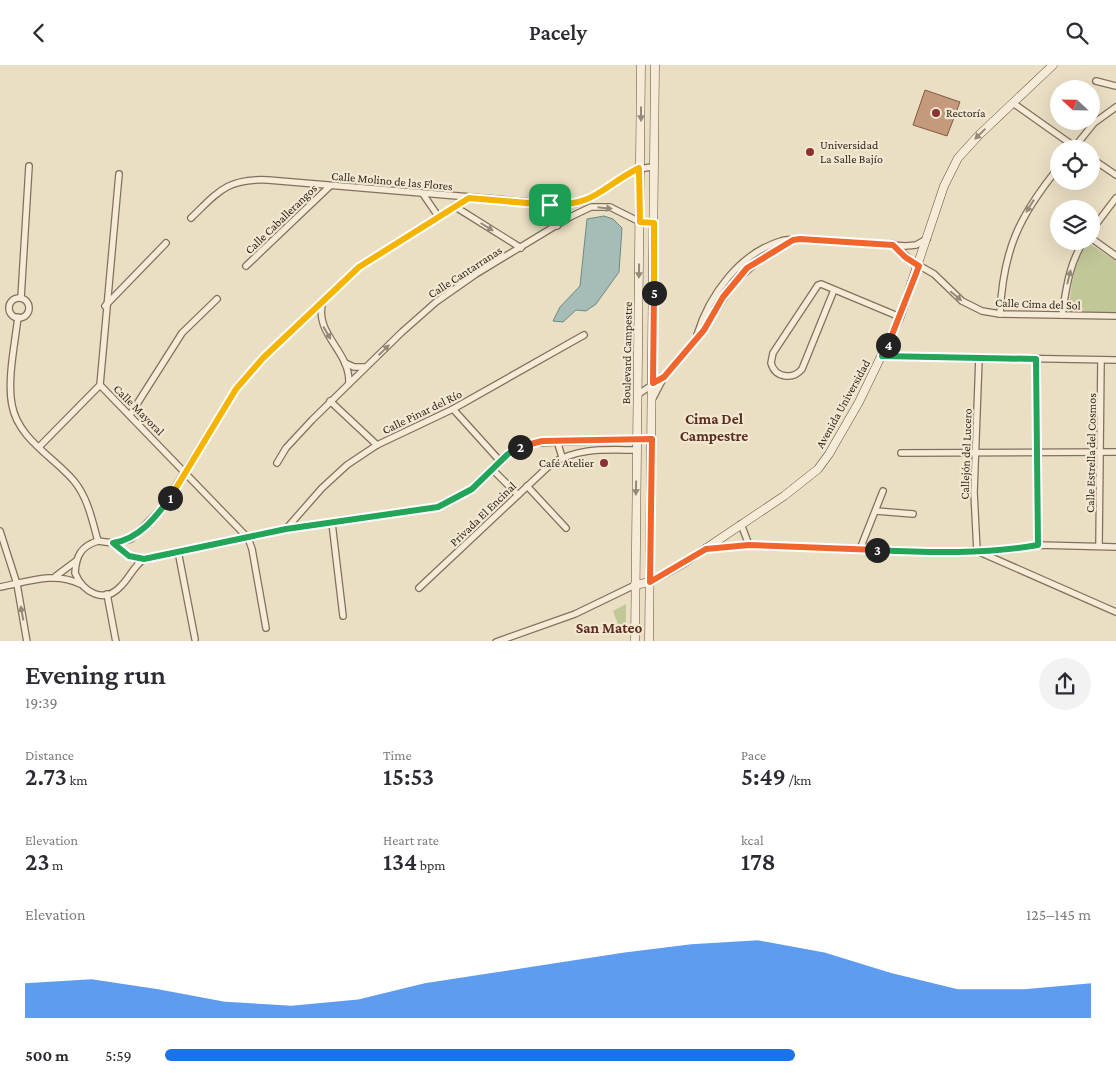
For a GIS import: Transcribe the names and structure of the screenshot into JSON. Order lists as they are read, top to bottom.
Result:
{
  "streets": {
    "street": [
      "Calle Molino de las Flores",
      "Calle Caballerangos",
      "Calle Cantarranas",
      "Calle Cima del Sol",
      "Boulevard Campestre",
      "Avenida Universidad",
      "Calle Mayoral",
      "Calle Pinar del Río",
      "Calle Estrella del Cosmos",
      "Callejón del Lucero",
      "Privada El Encinal"
    ]
  },
  "crossings": [
    ["Calle Molino de las Flores", "Calle Caballerangos"],
    ["Calle Molino de las Flores", "Boulevard Campestre"],
    ["Calle Cantarranas", "Boulevard Campestre"],
    ["Calle Cima del Sol", "Avenida Universidad"],
    ["Boulevard Campestre", "Avenida Universidad"],
    ["Boulevard Campestre", "Privada El Encinal"]
  ],
  "one_way": ["Calle Cantarranas", "Calle Cima del Sol"],
  "districts": ["Cima Del Campestre", "San Mateo"],
  "places": ["Rectoría", "Universidad La Salle Bajío", "Café Atelier"],
  "north": "left",
  "page": {
    "header": "Pacely",
    "pins": [
      "5",
      "4",
      "2",
      "1",
      "3"
    ],
    "heading": ["Evening run", "19:39"],
    "stats": [
      ["Distance", "2.73 km"],
      ["Time", "15:53"],
      ["Pace", "5:49 /km"],
      ["Elevation", "23 m"],
      ["Heart rate", "134 bpm"],
      ["kcal", "178"]
    ],
    "chart": ["Elevation", "125–145 m"],
    "list": [
      {
        "name": "500 m",
        "note": "5:59"
      }
    ]
  }
}
